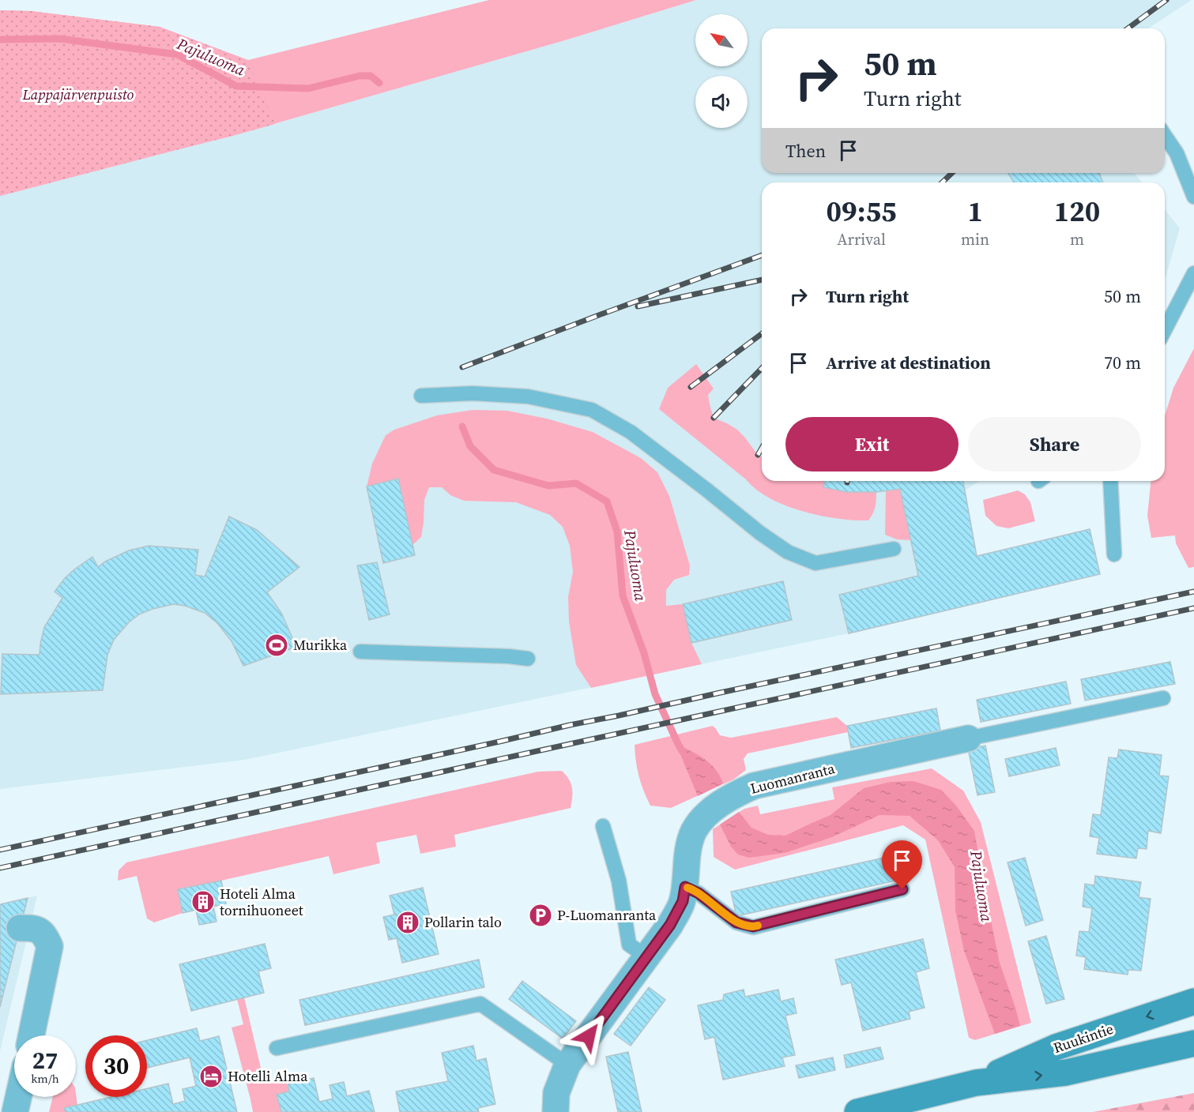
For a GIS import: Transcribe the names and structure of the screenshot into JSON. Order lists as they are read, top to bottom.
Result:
{
  "streets": {
    "main road": ["Ruukintie"],
    "street": ["Luomanranta"]
  },
  "water": ["Pajuluoma"],
  "parks": ["Lappajärvenpuisto"],
  "places": {
    "sports": ["Murikka"],
    "building": ["Hoteli Alma tornihuoneet", "Pollarin talo"],
    "parking": ["P-Luomanranta"],
    "hotel": ["Hotelli Alma"]
  },
  "north": "top left",
  "page": {
    "turn": ["50 m", "Turn right"],
    "then": "Then",
    "eta": [
      "09:55",
      "Arrival",
      "1",
      "min",
      "120",
      "m"
    ],
    "list": [
      {
        "name": "Turn right",
        "value": "50 m"
      },
      {
        "name": "Arrive at destination",
        "value": "70 m"
      }
    ],
    "buttons": ["Exit", "Share"],
    "speed": "27 km/h",
    "limit": "30"
  }
}
